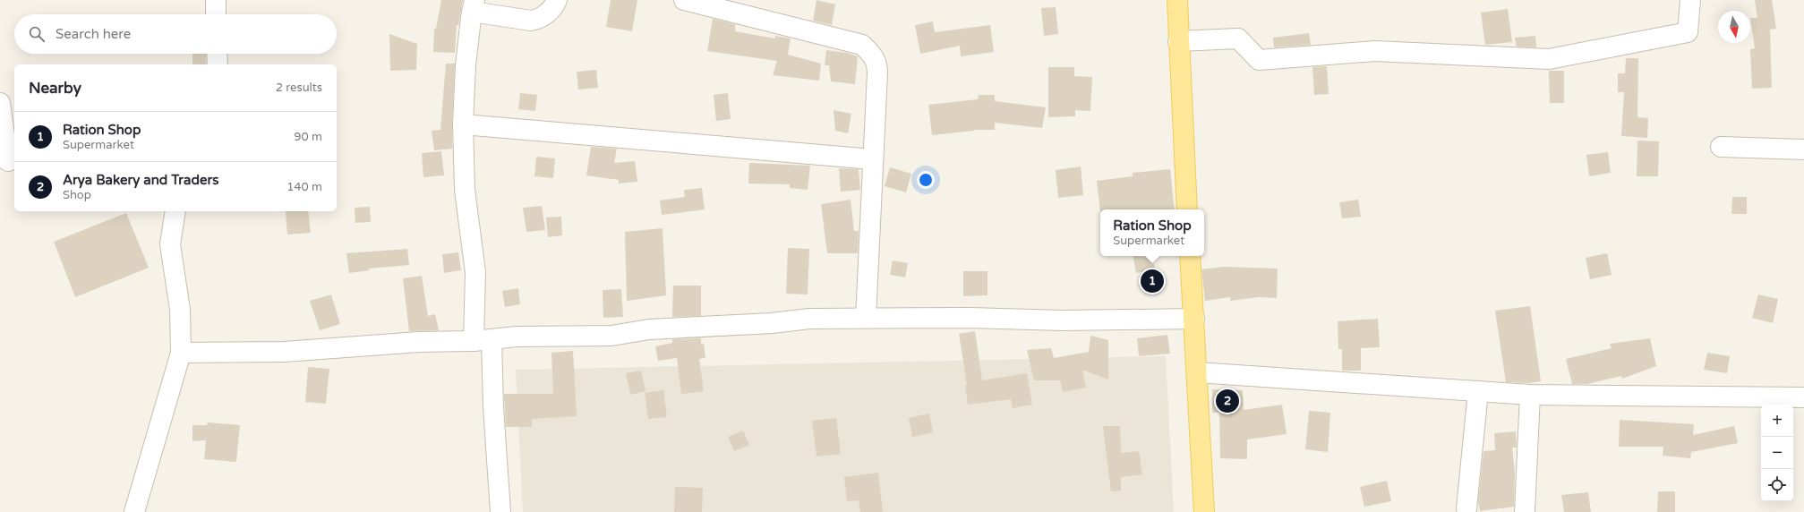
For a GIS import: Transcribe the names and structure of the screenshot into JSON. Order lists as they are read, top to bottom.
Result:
{
  "north": "bottom",
  "page": {
    "search": "Search here",
    "heading": ["Nearby", "2 results"],
    "list": [
      {
        "mark": "1",
        "name": "Ration Shop",
        "note": "Supermarket",
        "value": "90 m"
      },
      {
        "mark": "2",
        "name": "Arya Bakery and Traders",
        "note": "Shop",
        "value": "140 m"
      }
    ],
    "popup": ["Ration Shop", "Supermarket"],
    "pins": ["1", "2"],
    "map_buttons": ["+", "−"]
  }
}
